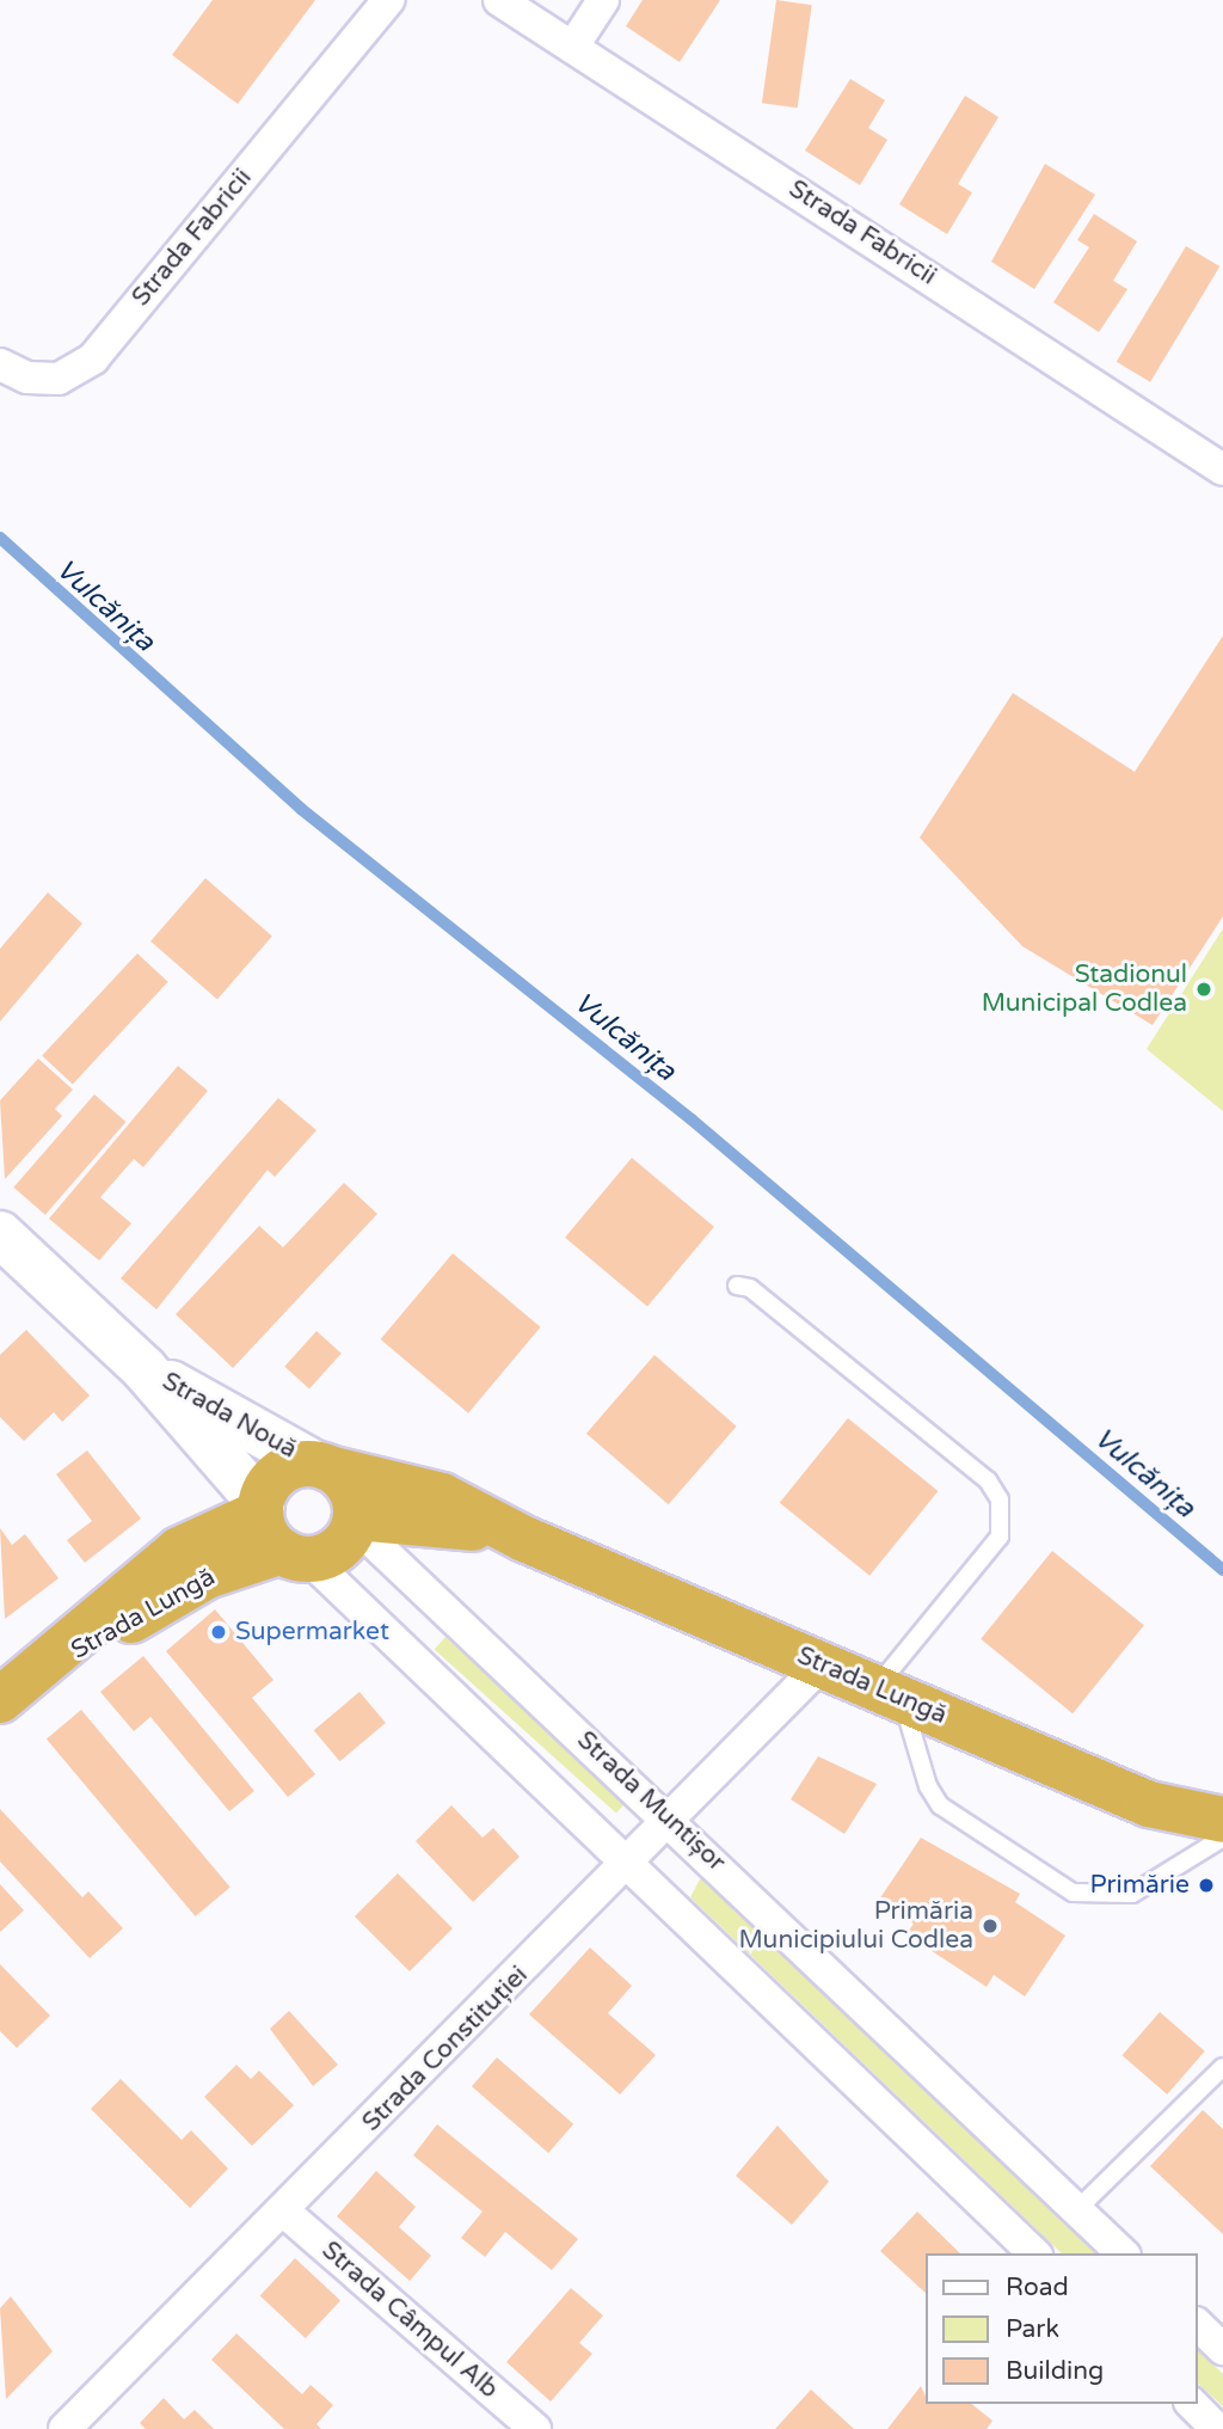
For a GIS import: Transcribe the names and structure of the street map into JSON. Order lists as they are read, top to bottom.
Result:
{
  "streets": {
    "highway": ["Strada Lungă"],
    "main road": ["Strada Nouă"],
    "street": [
      "Strada Fabricii",
      "Strada Muntișor",
      "Strada Constituției",
      "Strada Câmpul Alb"
    ]
  },
  "crossings": [
    ["Strada Nouă", "Strada Lungă"],
    ["Strada Nouă", "Strada Muntișor"],
    ["Strada Lungă", "Strada Muntișor"],
    ["Strada Lungă", "Strada Constituției"],
    ["Strada Muntișor", "Strada Constituției"],
    ["Strada Constituției", "Strada Câmpul Alb"]
  ],
  "water": ["Vulcănița"],
  "places": [
    "Stadionul Municipal Codlea",
    "Supermarket",
    "Primărie",
    "Primăria Municipiului Codlea"
  ],
  "legend": ["Road", "Park", "Building"]
}
